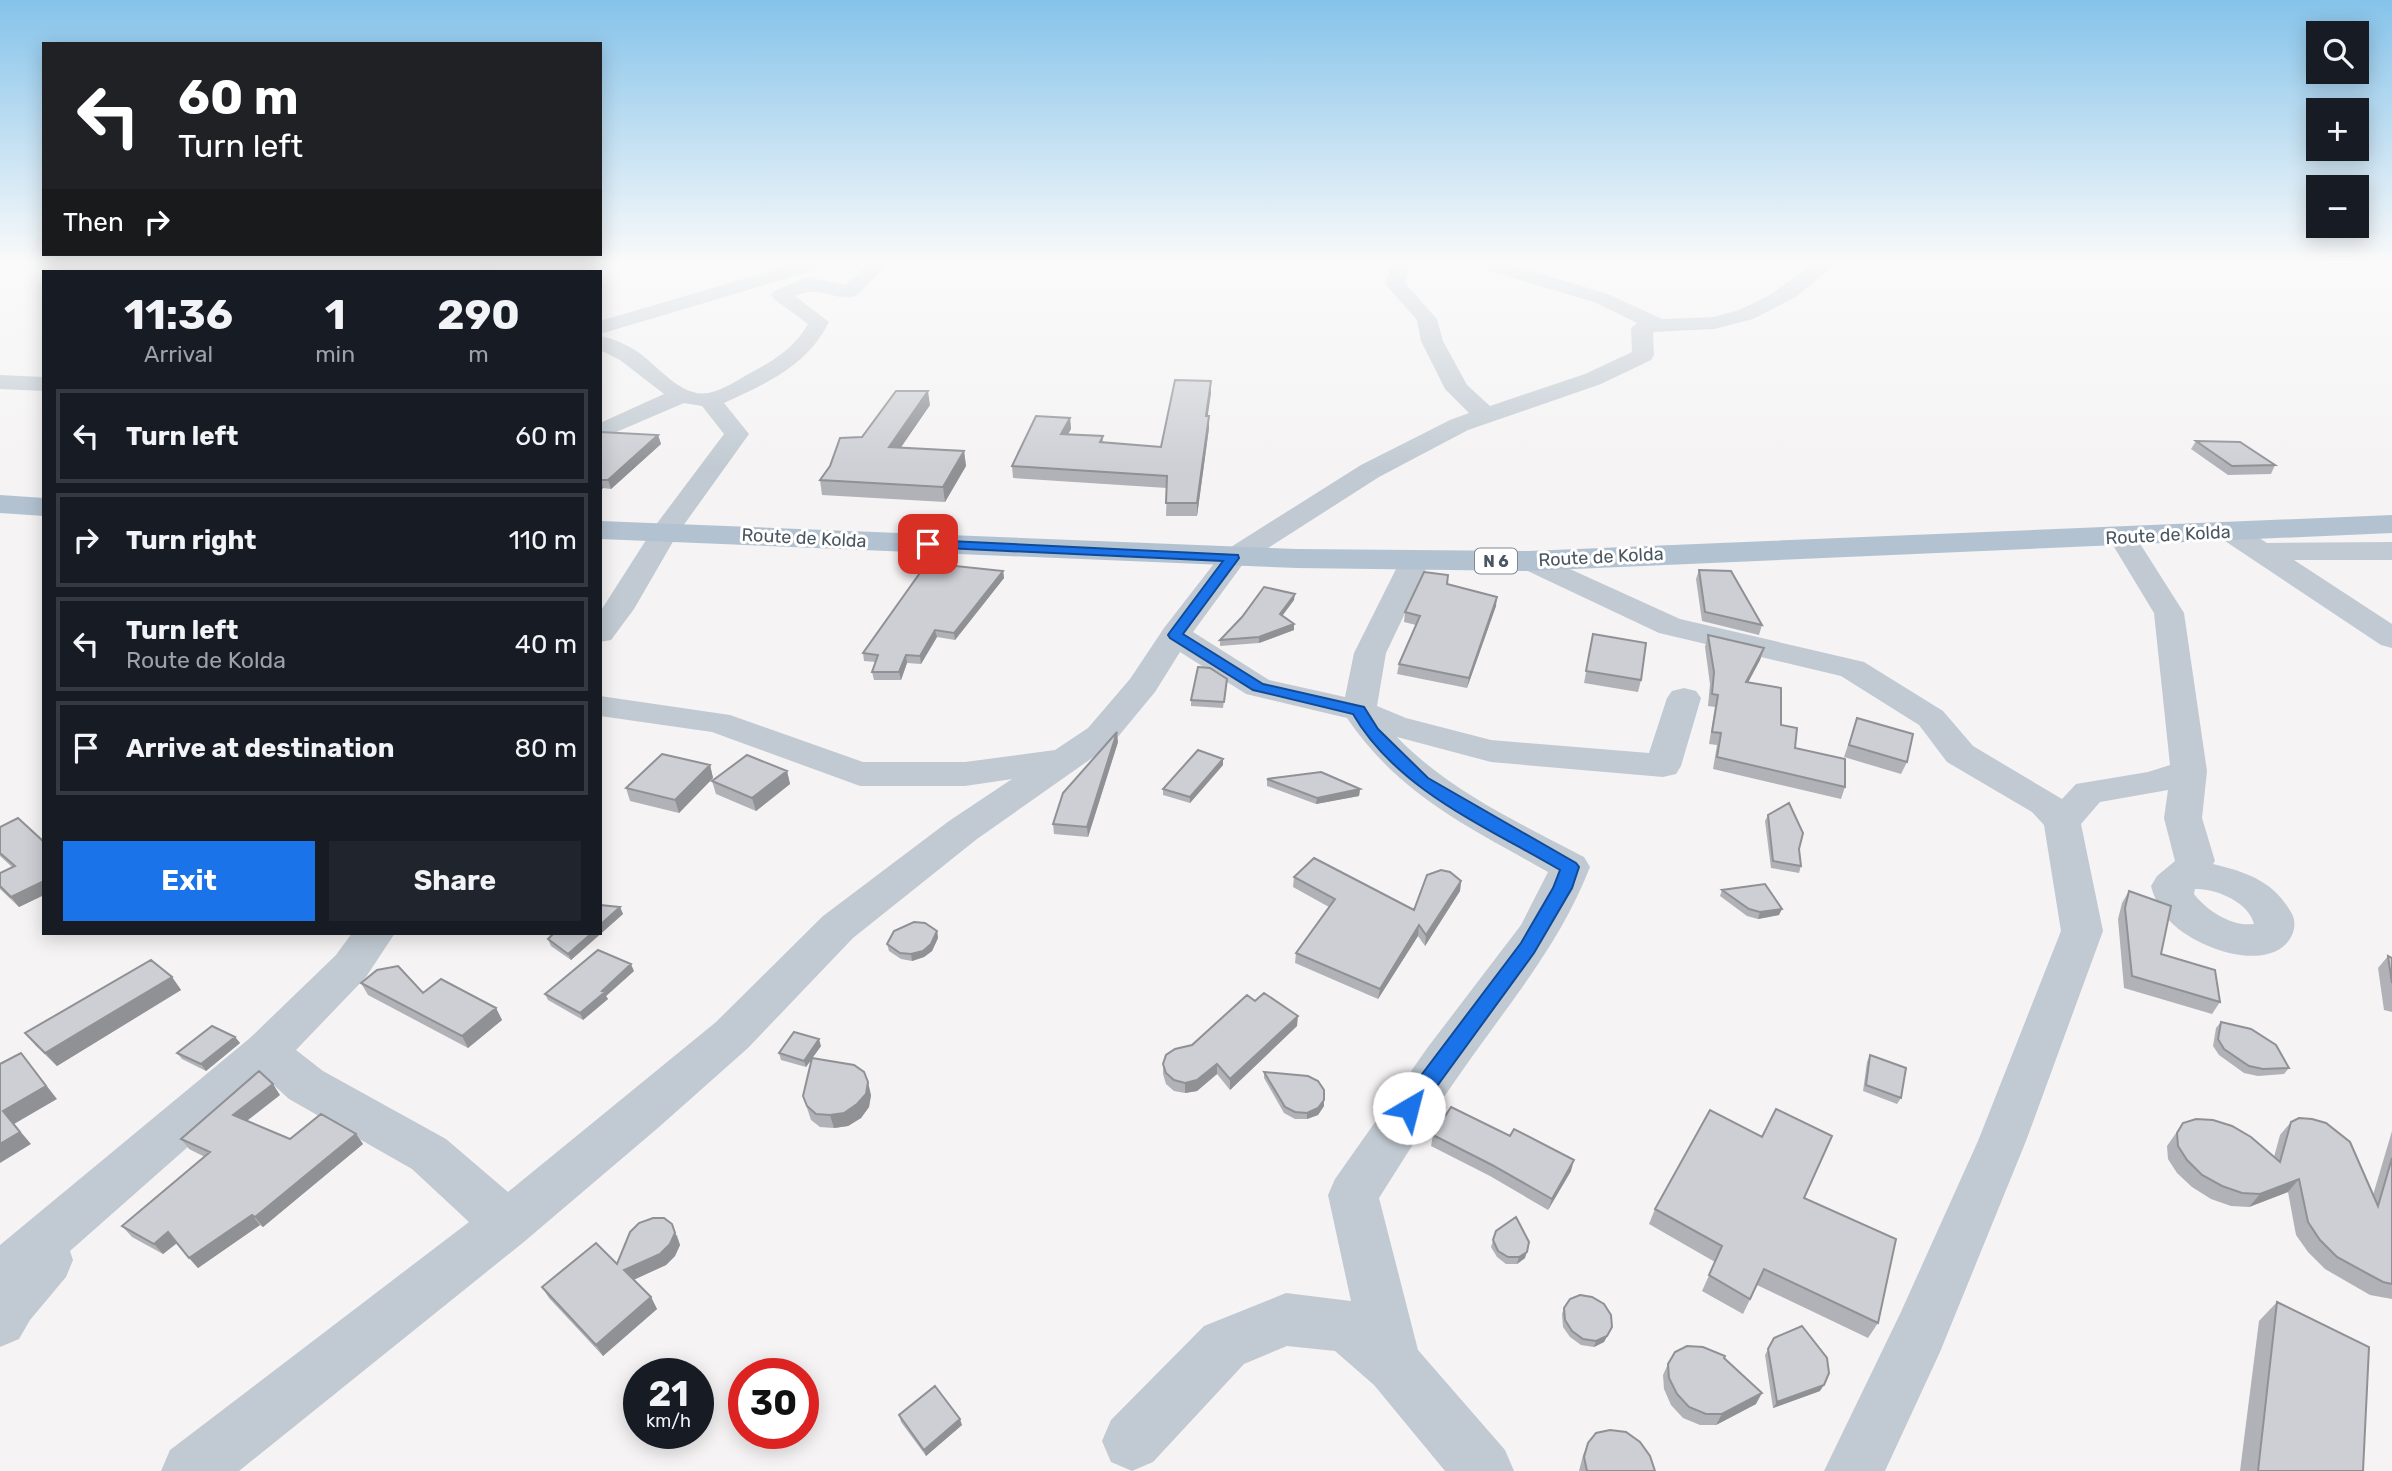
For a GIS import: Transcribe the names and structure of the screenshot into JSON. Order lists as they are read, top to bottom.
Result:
{
  "streets": {
    "main road": ["Route de Kolda", "N 6"]
  },
  "page": {
    "map_buttons": ["+", "−"],
    "turn": ["60 m", "Turn left"],
    "then": "Then",
    "eta": [
      "11:36",
      "Arrival",
      "1",
      "min",
      "290",
      "m"
    ],
    "list": [
      {
        "name": "Turn left",
        "value": "60 m"
      },
      {
        "name": "Turn right",
        "value": "110 m"
      },
      {
        "name": "Turn left",
        "note": "Route de Kolda",
        "value": "40 m"
      },
      {
        "name": "Arrive at destination",
        "value": "80 m"
      }
    ],
    "buttons": ["Exit", "Share"],
    "speed": "21 km/h",
    "limit": "30"
  }
}
